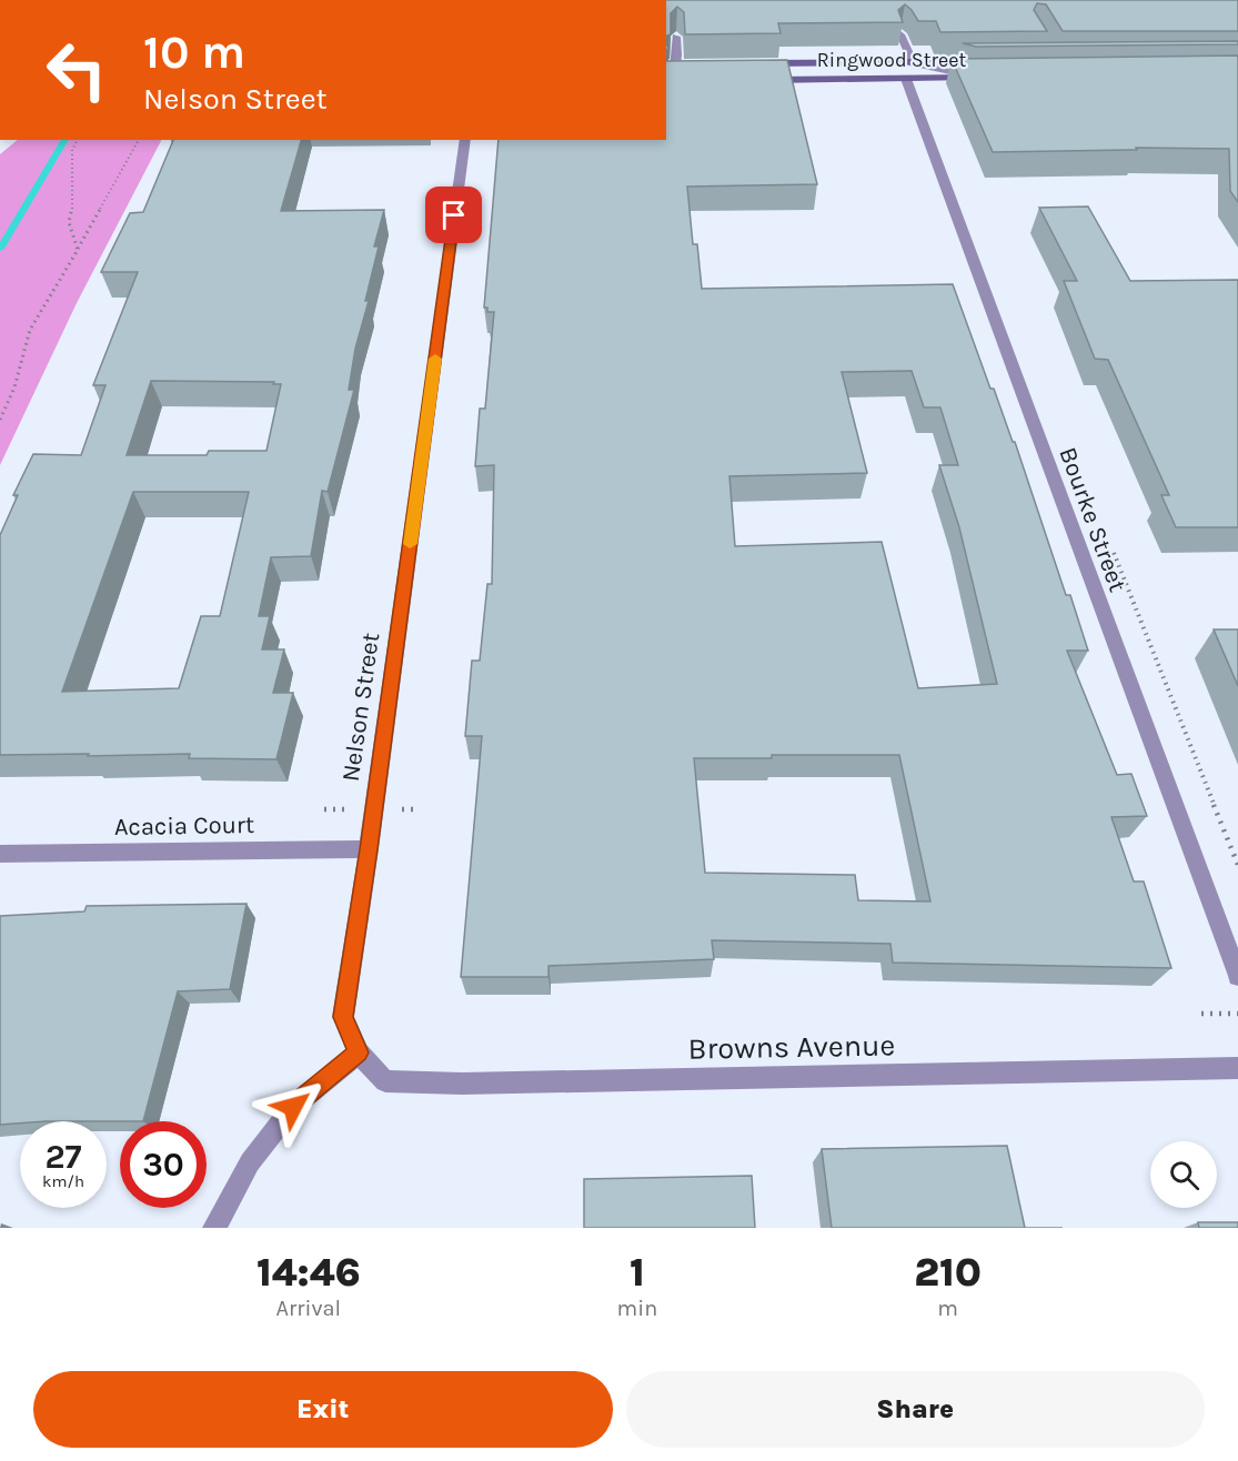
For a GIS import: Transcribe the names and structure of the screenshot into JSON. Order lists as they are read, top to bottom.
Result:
{
  "streets": {
    "main road": ["Ringwood Street"],
    "street": [
      "Bourke Street",
      "Nelson Street",
      "Acacia Court",
      "Browns Avenue"
    ]
  },
  "crossings": [
    ["Ringwood Street", "Bourke Street"],
    ["Nelson Street", "Acacia Court"],
    ["Nelson Street", "Browns Avenue"]
  ],
  "page": {
    "turn": ["10 m", "Nelson Street"],
    "speed": "27 km/h",
    "limit": "30",
    "eta": [
      "14:46",
      "Arrival",
      "1",
      "min",
      "210",
      "m"
    ],
    "buttons": ["Exit", "Share"]
  }
}
